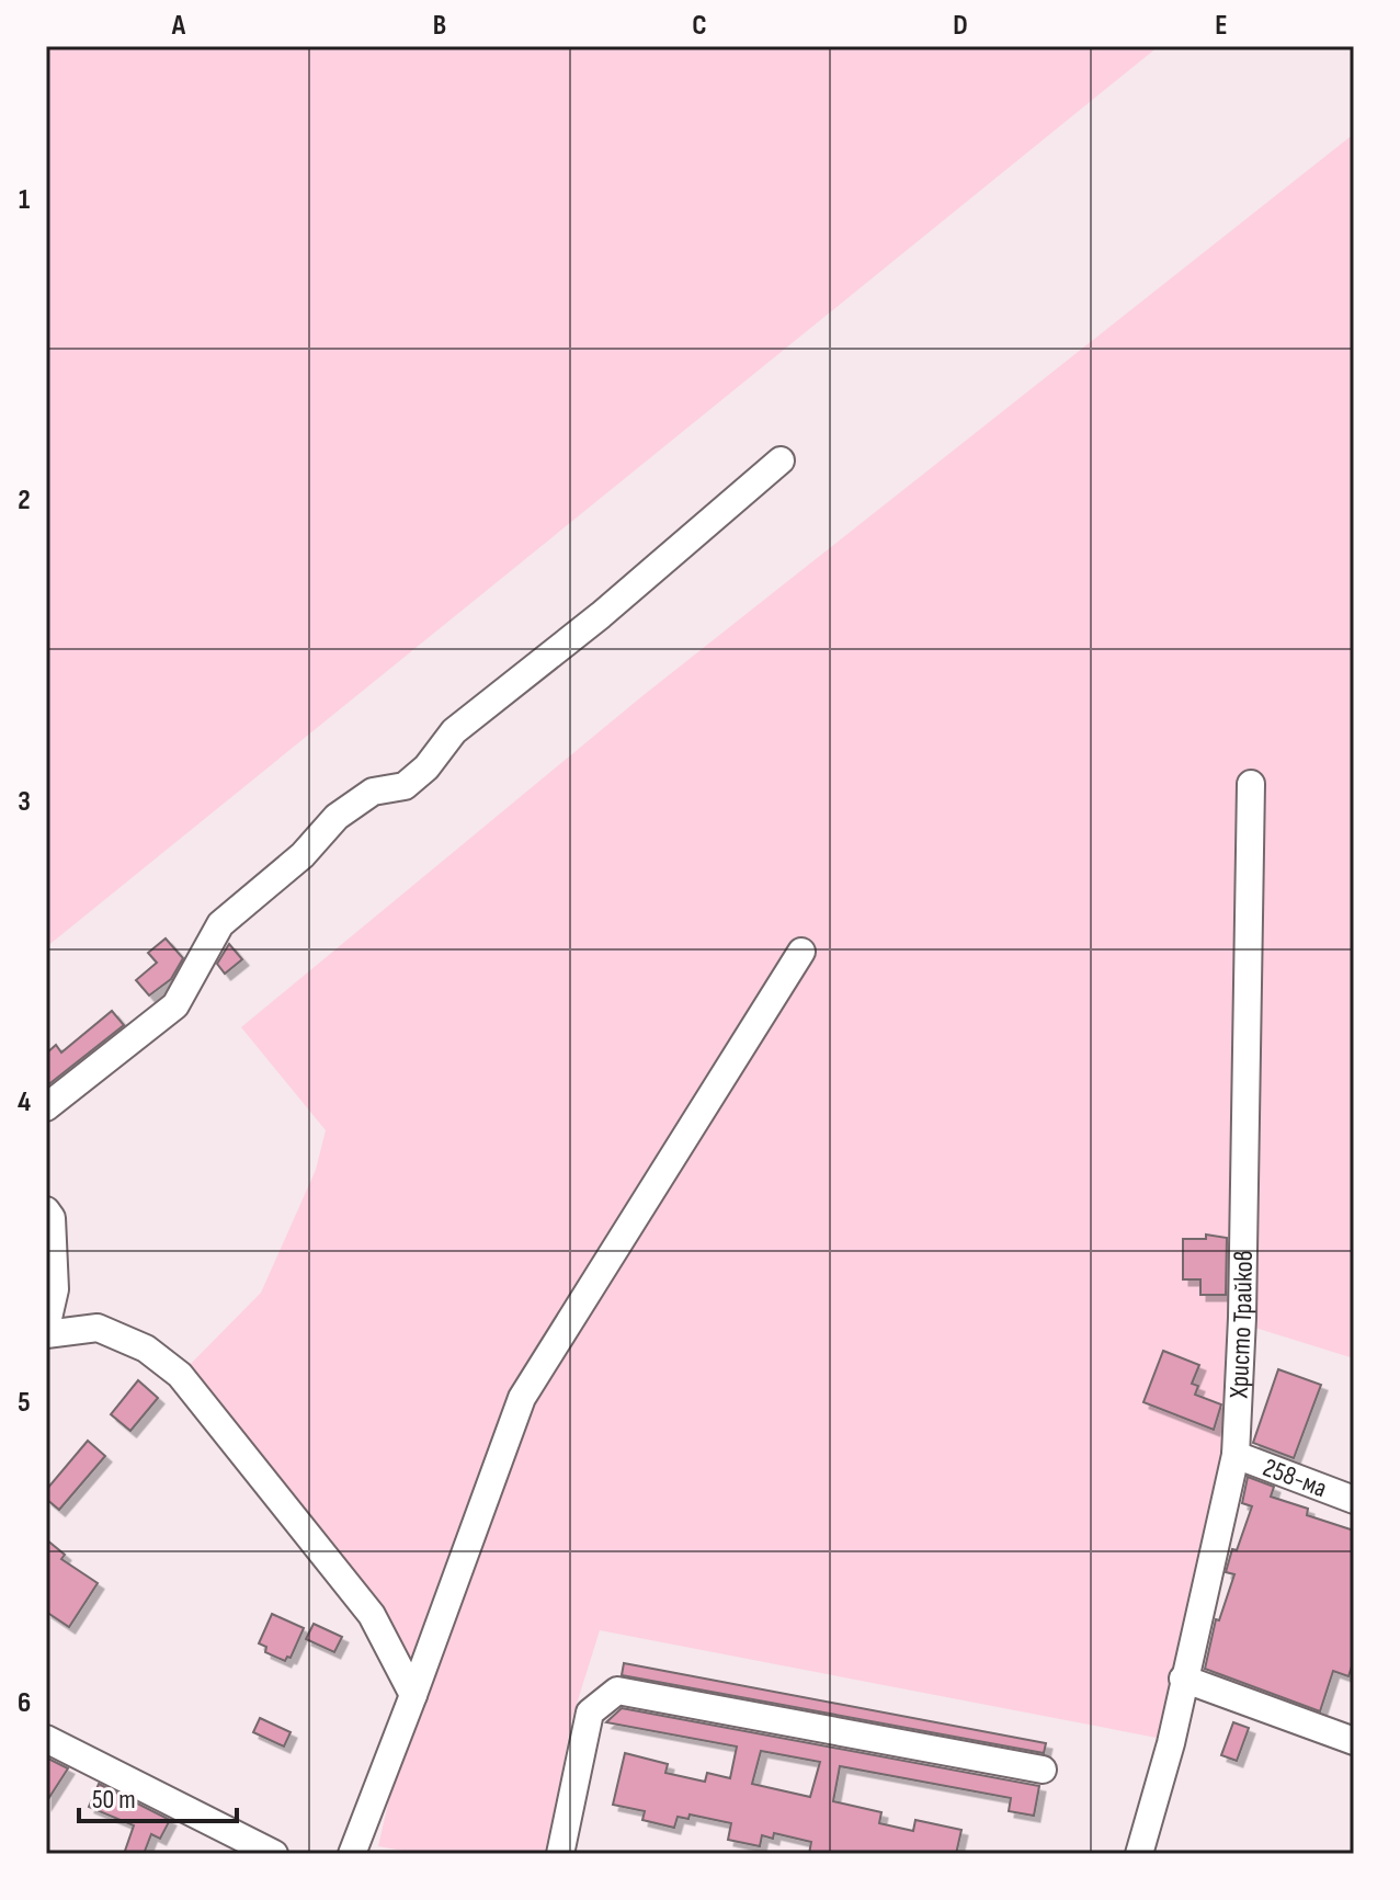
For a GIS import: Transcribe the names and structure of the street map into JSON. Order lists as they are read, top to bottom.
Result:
{
  "streets": {
    "street": ["Христо Трайков", "258-ма"]
  },
  "crossings": [
    ["Христо Трайков", "258-ма"]
  ],
  "scale_bar": "50 m",
  "grid": {
    "columns": [
      "A",
      "B",
      "C",
      "D",
      "E"
    ],
    "rows": [
      "1",
      "2",
      "3",
      "4",
      "5",
      "6"
    ]
  }
}
